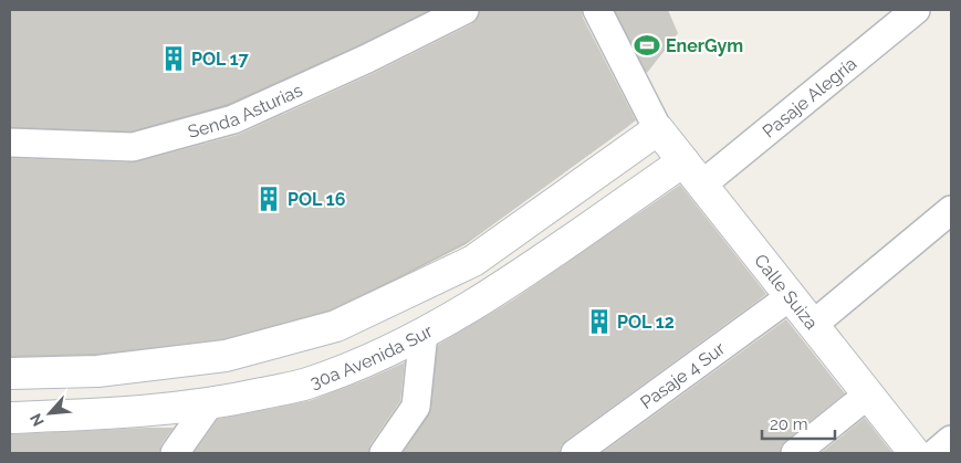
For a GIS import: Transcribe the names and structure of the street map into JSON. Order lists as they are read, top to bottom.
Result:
{
  "streets": {
    "street": [
      "Pasaje Alegría",
      "Senda Asturias",
      "Calle Suiza",
      "30a Avenida Sur",
      "Pasaje 4 Sur"
    ]
  },
  "crossings": [
    ["Pasaje Alegría", "Calle Suiza"],
    ["Pasaje Alegría", "30a Avenida Sur"],
    ["Calle Suiza", "30a Avenida Sur"],
    ["Calle Suiza", "Pasaje 4 Sur"]
  ],
  "places": {
    "sports": ["EnerGym"],
    "building": ["POL 17", "POL 16", "POL 12"]
  },
  "scale_bar": "20 m",
  "north": "bottom left"
}
